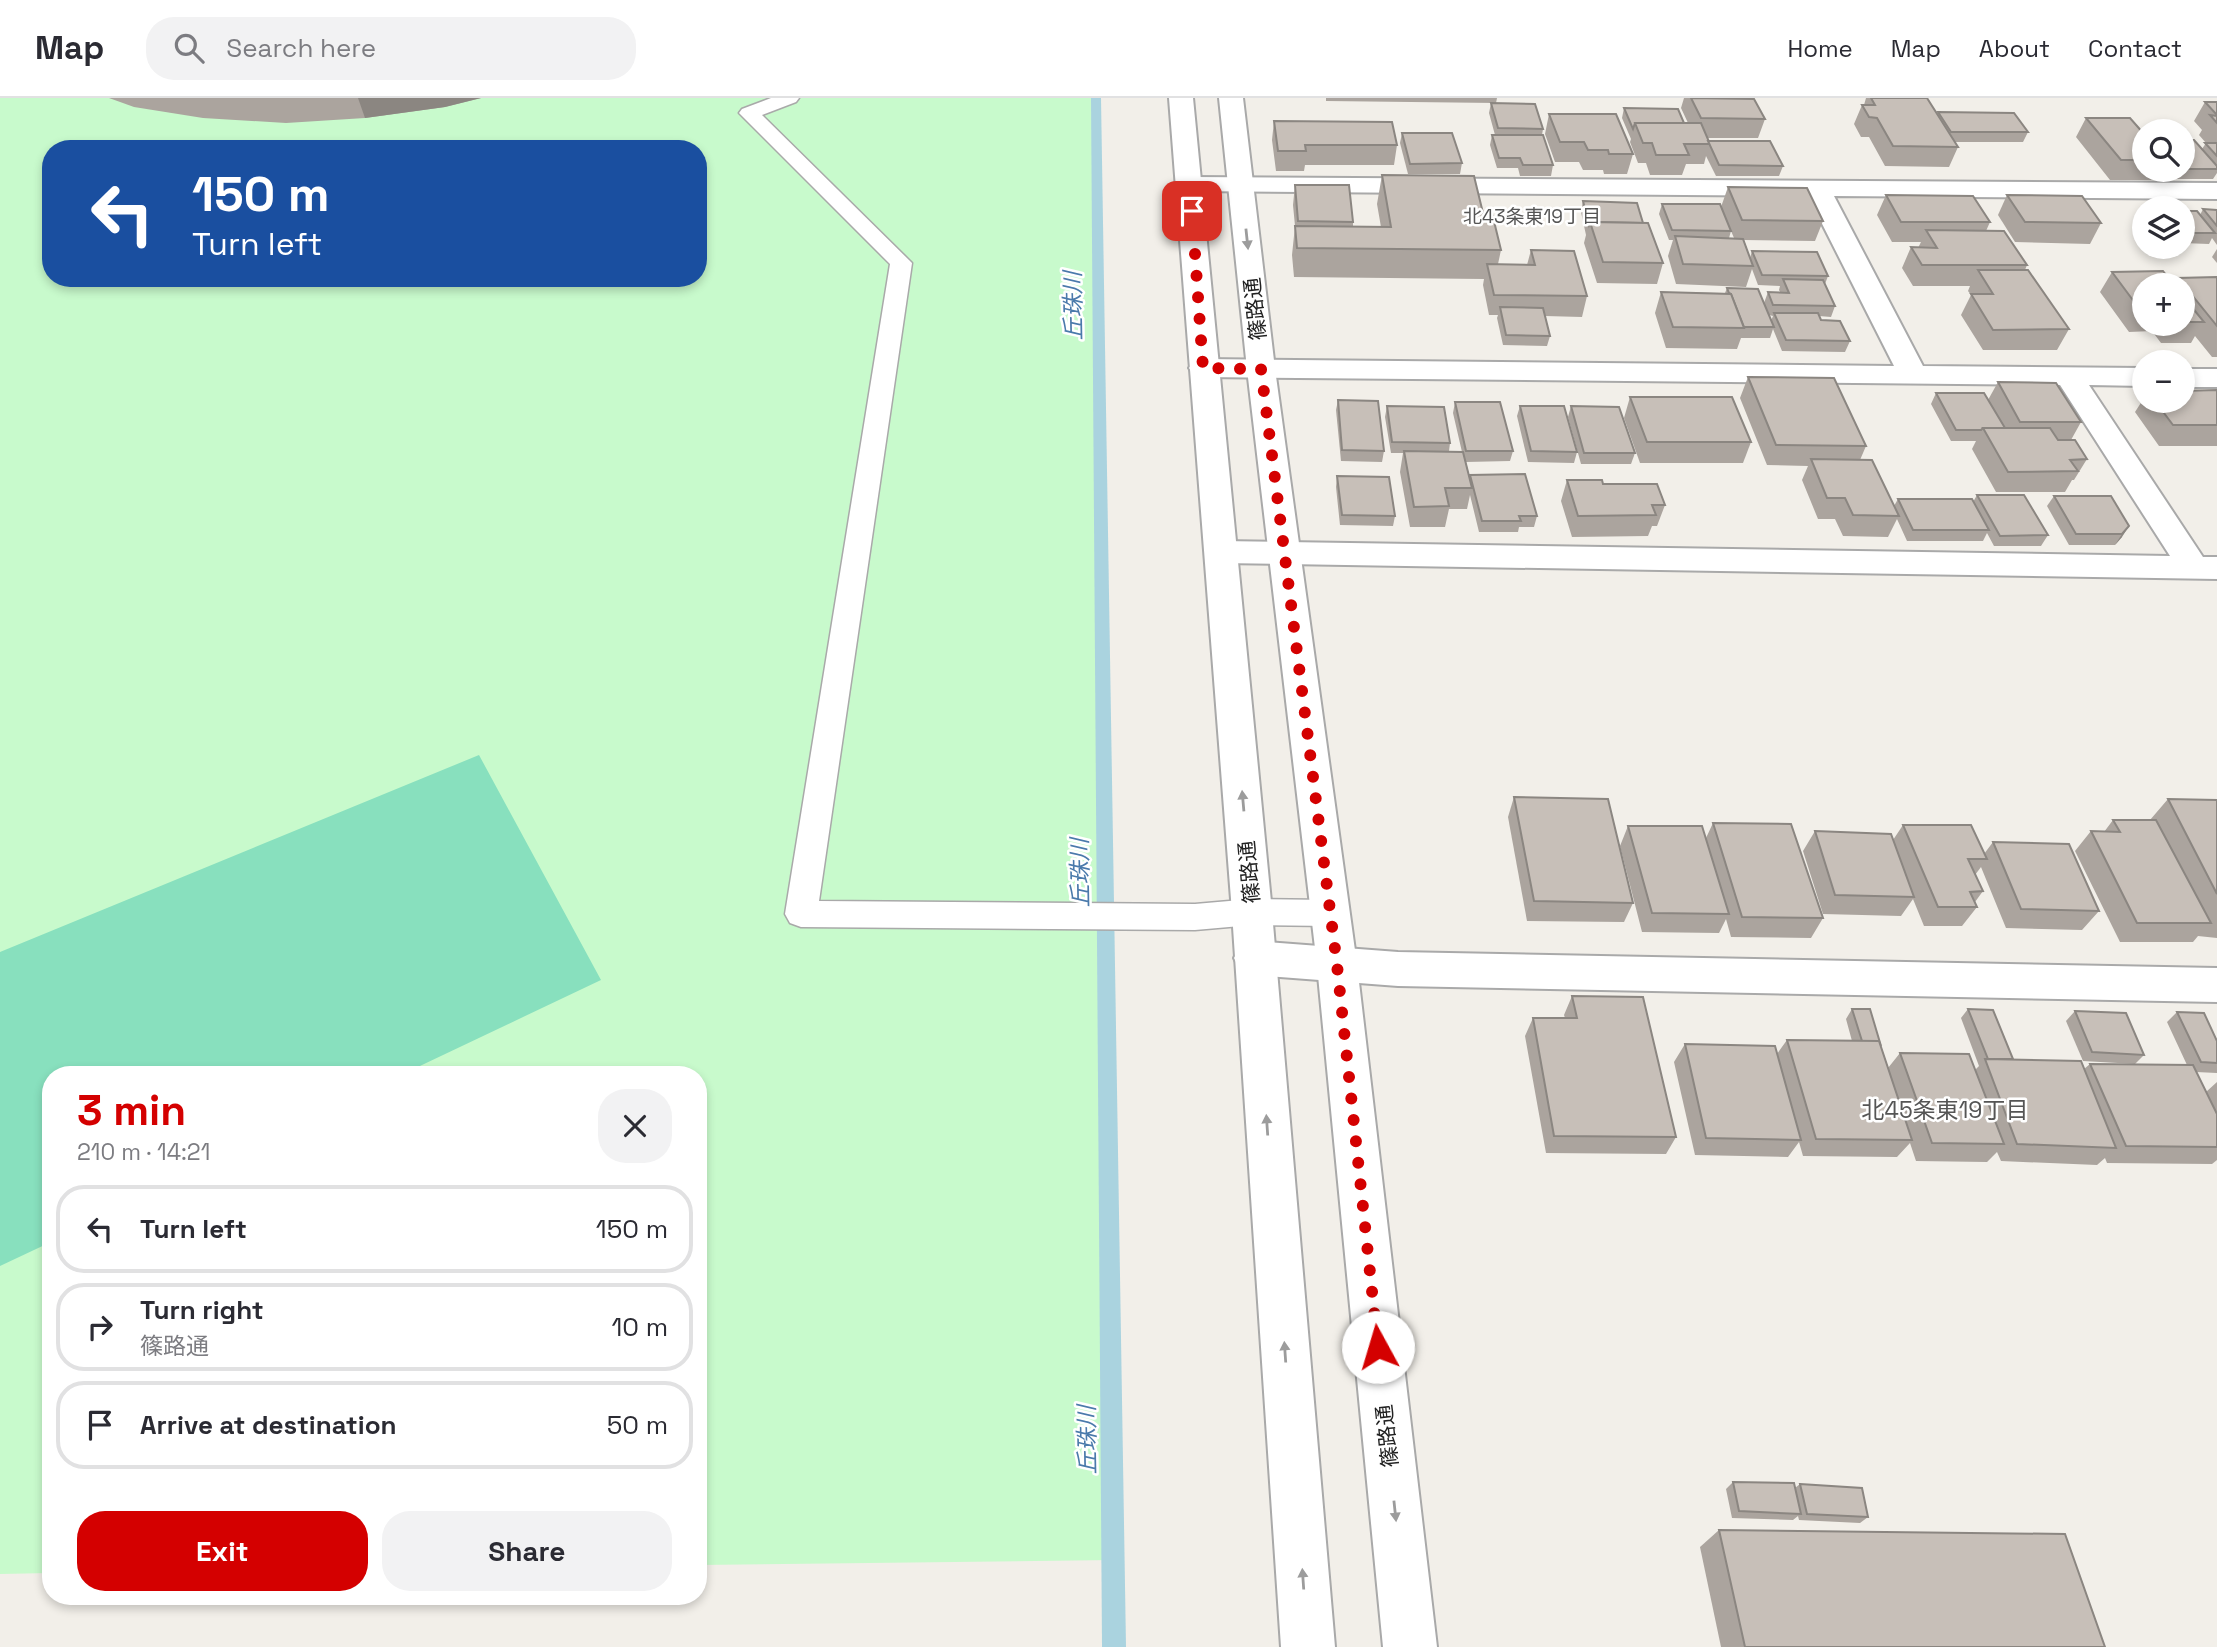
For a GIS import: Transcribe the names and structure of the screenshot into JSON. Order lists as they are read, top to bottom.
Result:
{
  "streets": {
    "street": ["篠路通"]
  },
  "districts": ["北43条東19丁目", "北45条東19丁目"],
  "water": ["丘珠川"],
  "page": {
    "header": "Map",
    "search": "Search here",
    "nav": [
      "Home",
      "Map",
      "About",
      "Contact"
    ],
    "map_buttons": ["+", "−"],
    "turn": ["150 m", "Turn left"],
    "heading": ["3 min", "210 m · 14:21"],
    "list": [
      {
        "name": "Turn left",
        "value": "150 m"
      },
      {
        "name": "Turn right",
        "note": "篠路通",
        "value": "10 m"
      },
      {
        "name": "Arrive at destination",
        "value": "50 m"
      }
    ],
    "buttons": ["Exit", "Share"]
  }
}
